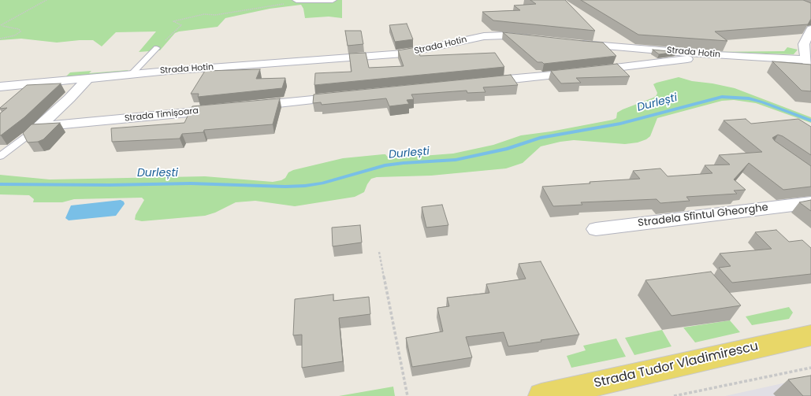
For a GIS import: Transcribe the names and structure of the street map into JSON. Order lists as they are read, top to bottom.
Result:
{
  "streets": {
    "main road": ["Strada Tudor Vladimirescu"],
    "street": ["Strada Hotin", "Strada Timișoara", "Stradela Sfîntul Gheorghe"]
  },
  "water": ["Durlești"]
}
